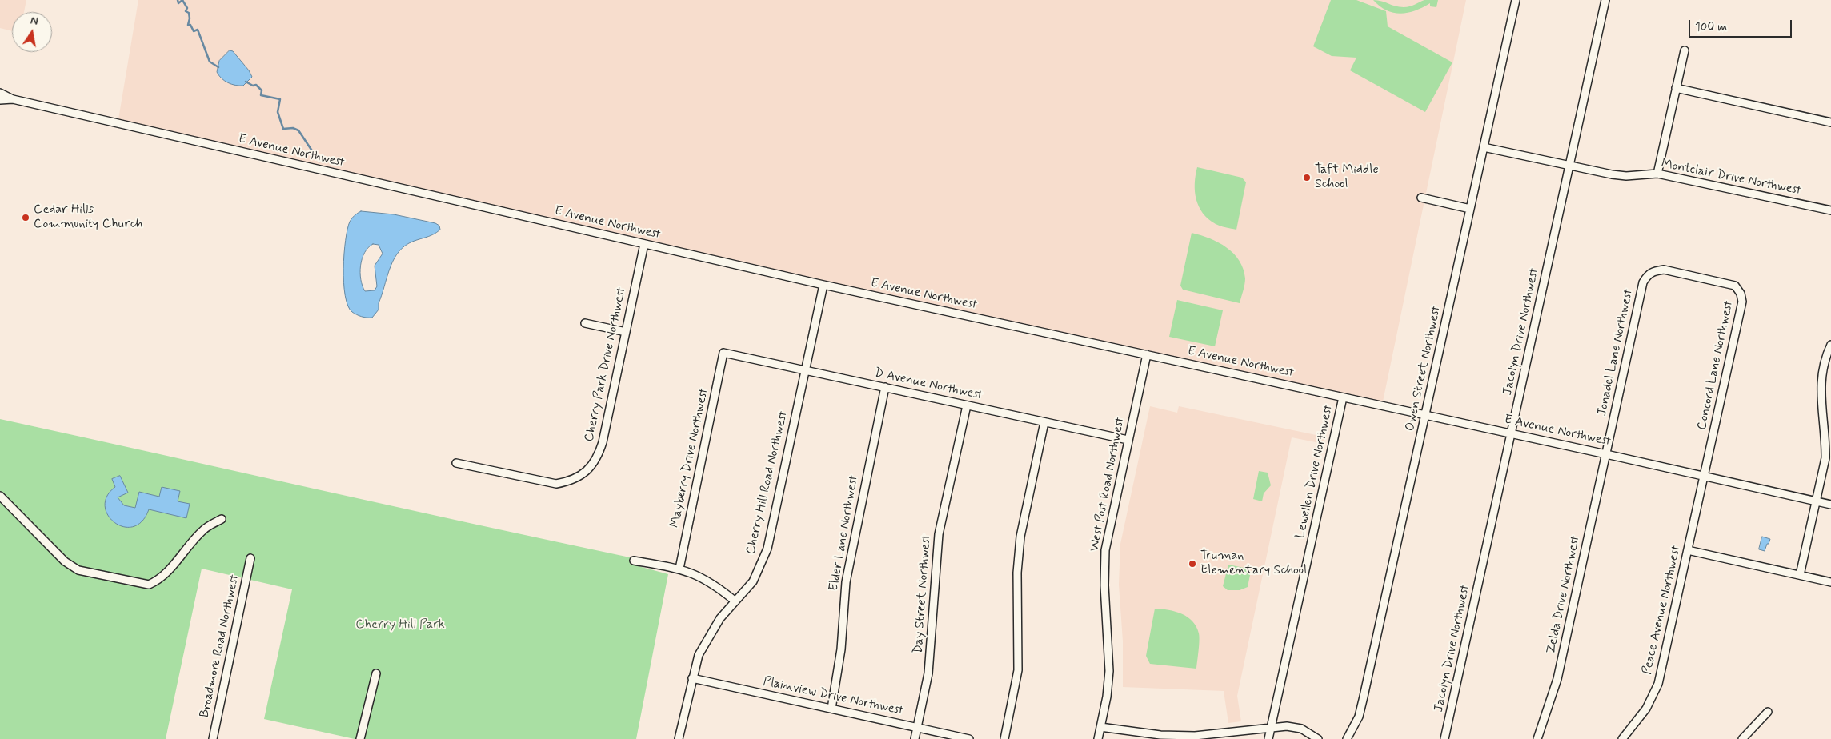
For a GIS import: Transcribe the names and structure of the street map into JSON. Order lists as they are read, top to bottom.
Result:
{
  "streets": {
    "street": [
      "E Avenue Northwest",
      "Montclair Drive Northwest",
      "Jacolyn Drive Northwest",
      "Jonadel Lane Northwest",
      "Cherry Park Drive Northwest",
      "Concord Lane Northwest",
      "Owen Street Northwest",
      "D Avenue Northwest",
      "Mayberry Drive Northwest",
      "Lewellen Drive Northwest",
      "Cherry Hill Road Northwest",
      "West Post Road Northwest",
      "Elder Lane Northwest",
      "Day Street Northwest",
      "Zelda Drive Northwest",
      "Peace Avenue Northwest",
      "Broadmore Road Northwest",
      "Plainview Drive Northwest"
    ]
  },
  "crossings": [
    ["E Avenue Northwest", "Jacolyn Drive Northwest"],
    ["E Avenue Northwest", "Jonadel Lane Northwest"],
    ["E Avenue Northwest", "Cherry Park Drive Northwest"],
    ["E Avenue Northwest", "Concord Lane Northwest"],
    ["E Avenue Northwest", "Owen Street Northwest"],
    ["E Avenue Northwest", "Lewellen Drive Northwest"],
    ["E Avenue Northwest", "Cherry Hill Road Northwest"],
    ["E Avenue Northwest", "West Post Road Northwest"],
    ["E Avenue Northwest", "Zelda Drive Northwest"],
    ["E Avenue Northwest", "Peace Avenue Northwest"],
    ["Montclair Drive Northwest", "Jacolyn Drive Northwest"],
    ["Montclair Drive Northwest", "Owen Street Northwest"],
    ["Jonadel Lane Northwest", "Concord Lane Northwest"],
    ["Jonadel Lane Northwest", "Zelda Drive Northwest"],
    ["Concord Lane Northwest", "Peace Avenue Northwest"],
    ["D Avenue Northwest", "Mayberry Drive Northwest"],
    ["D Avenue Northwest", "Cherry Hill Road Northwest"],
    ["D Avenue Northwest", "West Post Road Northwest"],
    ["D Avenue Northwest", "Elder Lane Northwest"],
    ["D Avenue Northwest", "Day Street Northwest"],
    ["Cherry Hill Road Northwest", "Plainview Drive Northwest"],
    ["Elder Lane Northwest", "Plainview Drive Northwest"],
    ["Day Street Northwest", "Plainview Drive Northwest"]
  ],
  "parks": ["Cherry Hill Park"],
  "places": ["Taft Middle School", "Cedar Hills Community Church", "Truman Elementary School"],
  "scale_bar": "100 m",
  "north": "top"
}
